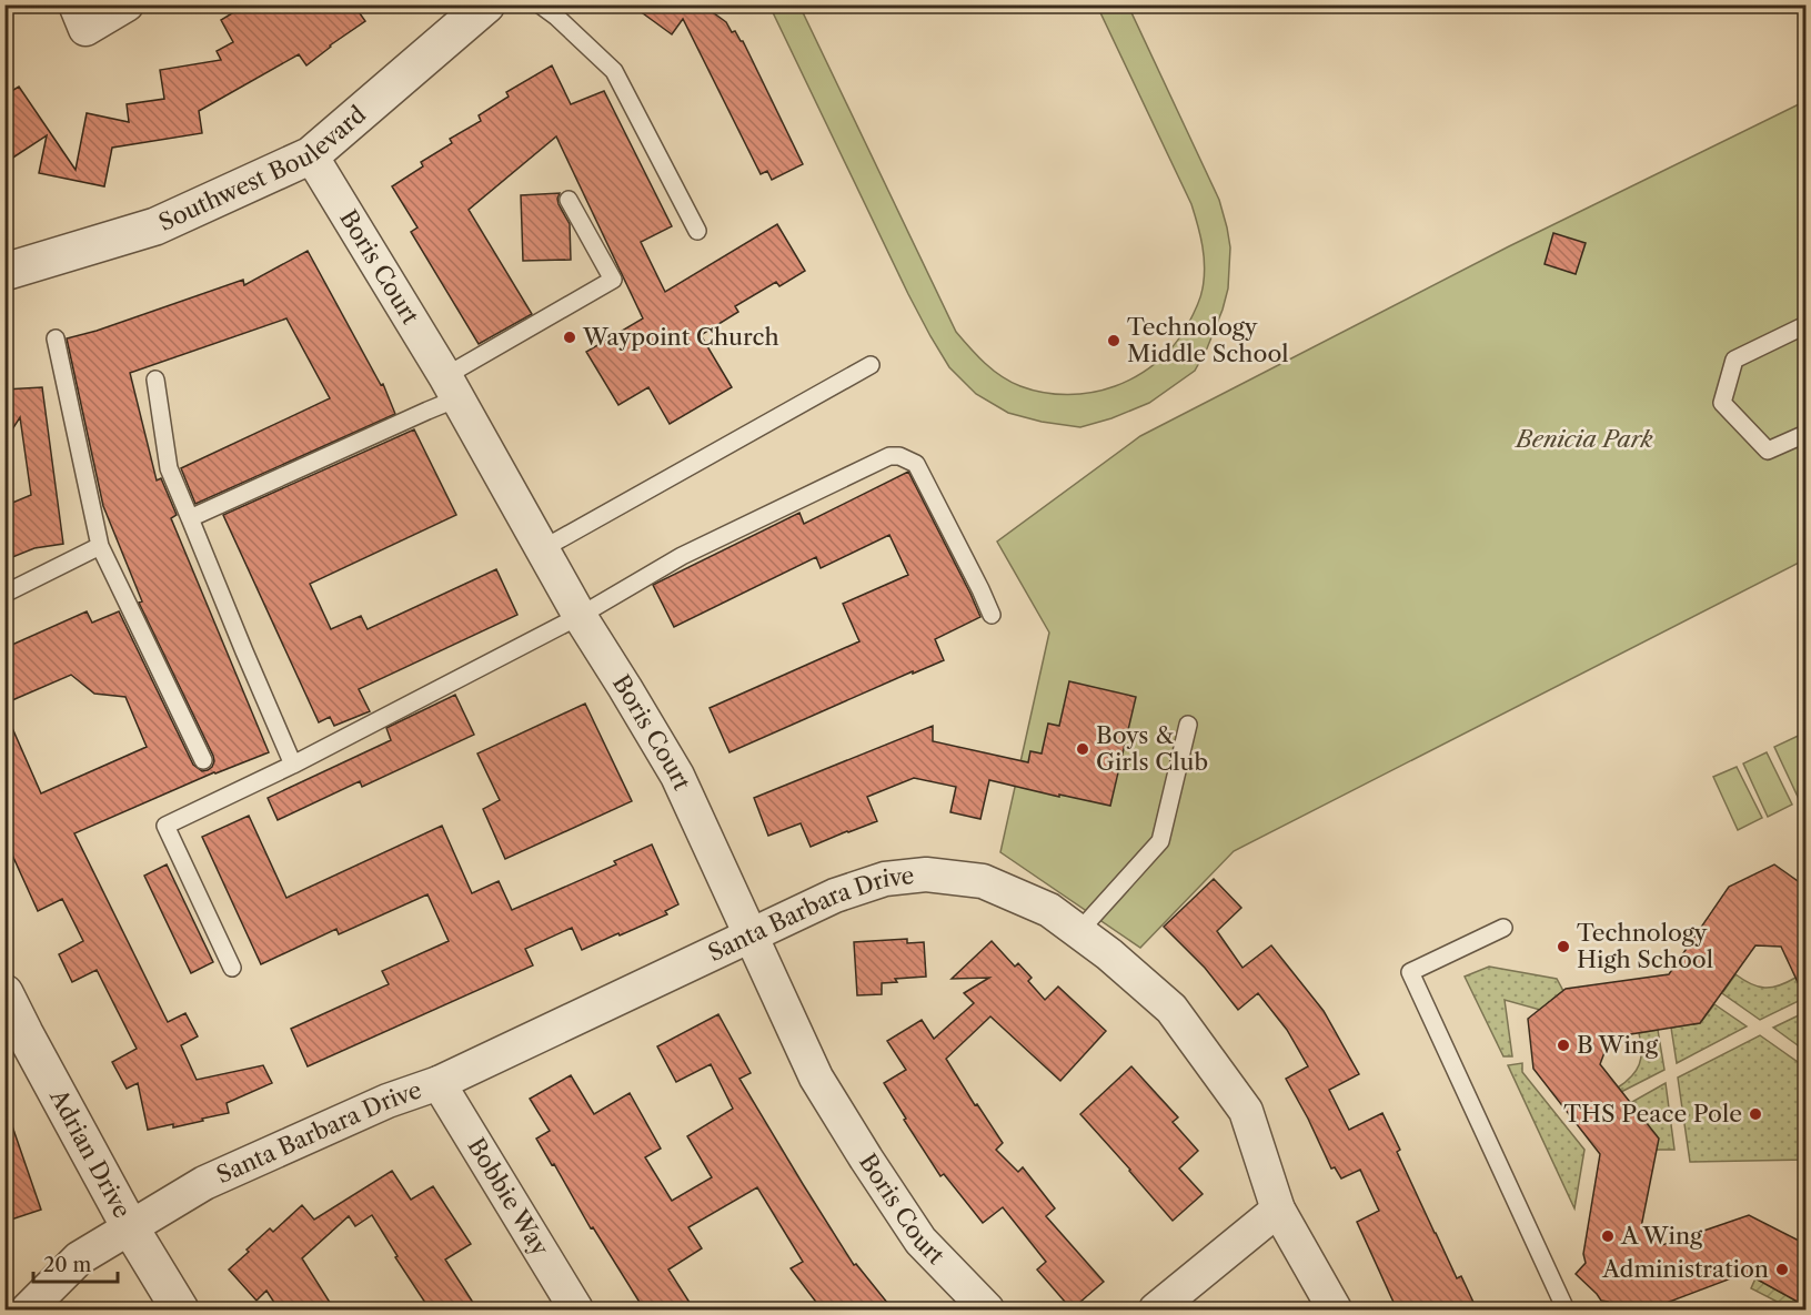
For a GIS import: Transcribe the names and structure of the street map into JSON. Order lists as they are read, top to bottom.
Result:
{
  "streets": {
    "street": [
      "Southwest Boulevard",
      "Boris Court",
      "Santa Barbara Drive",
      "Adrian Drive",
      "Bobbie Way"
    ]
  },
  "crossings": [
    ["Southwest Boulevard", "Boris Court"],
    ["Boris Court", "Santa Barbara Drive"],
    ["Santa Barbara Drive", "Adrian Drive"],
    ["Santa Barbara Drive", "Bobbie Way"]
  ],
  "parks": ["Benicia Park"],
  "places": [
    "Waypoint Church",
    "Technology Middle School",
    "Boys & Girls Club",
    "Technology High School",
    "B Wing",
    "THS Peace Pole",
    "A Wing",
    "Administration"
  ],
  "scale_bar": "20 m"
}
